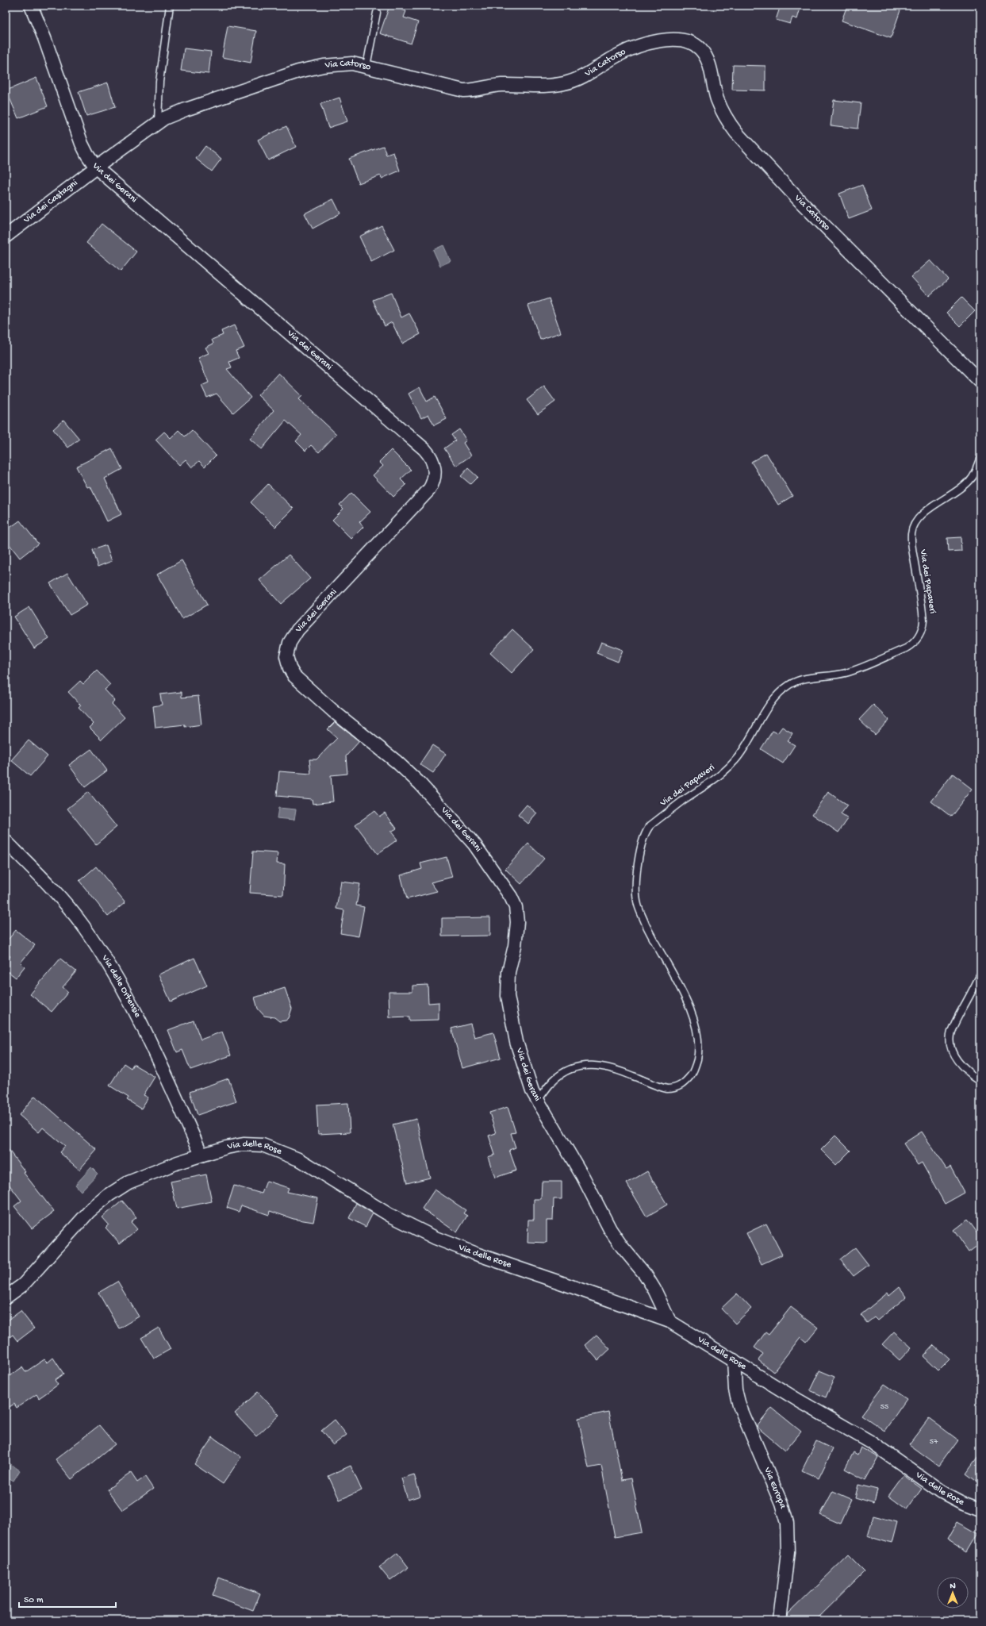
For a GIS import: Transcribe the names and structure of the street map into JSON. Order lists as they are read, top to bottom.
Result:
{
  "streets": {
    "street": [
      "Via Catorso",
      "Via dei Gerani",
      "Via dei Castagni",
      "Via delle Ortensie",
      "Via delle Rose",
      "Via Europa"
    ],
    "lane": ["Via dei Papaveri"]
  },
  "crossings": [
    ["Via Catorso", "Via dei Gerani"],
    ["Via Catorso", "Via dei Castagni"],
    ["Via dei Gerani", "Via dei Castagni"],
    ["Via dei Gerani", "Via dei Papaveri"],
    ["Via dei Gerani", "Via delle Rose"],
    ["Via delle Ortensie", "Via delle Rose"],
    ["Via delle Rose", "Via Europa"]
  ],
  "house_numbers": ["55", "57"],
  "scale_bar": "50 m",
  "north": "top"
}
